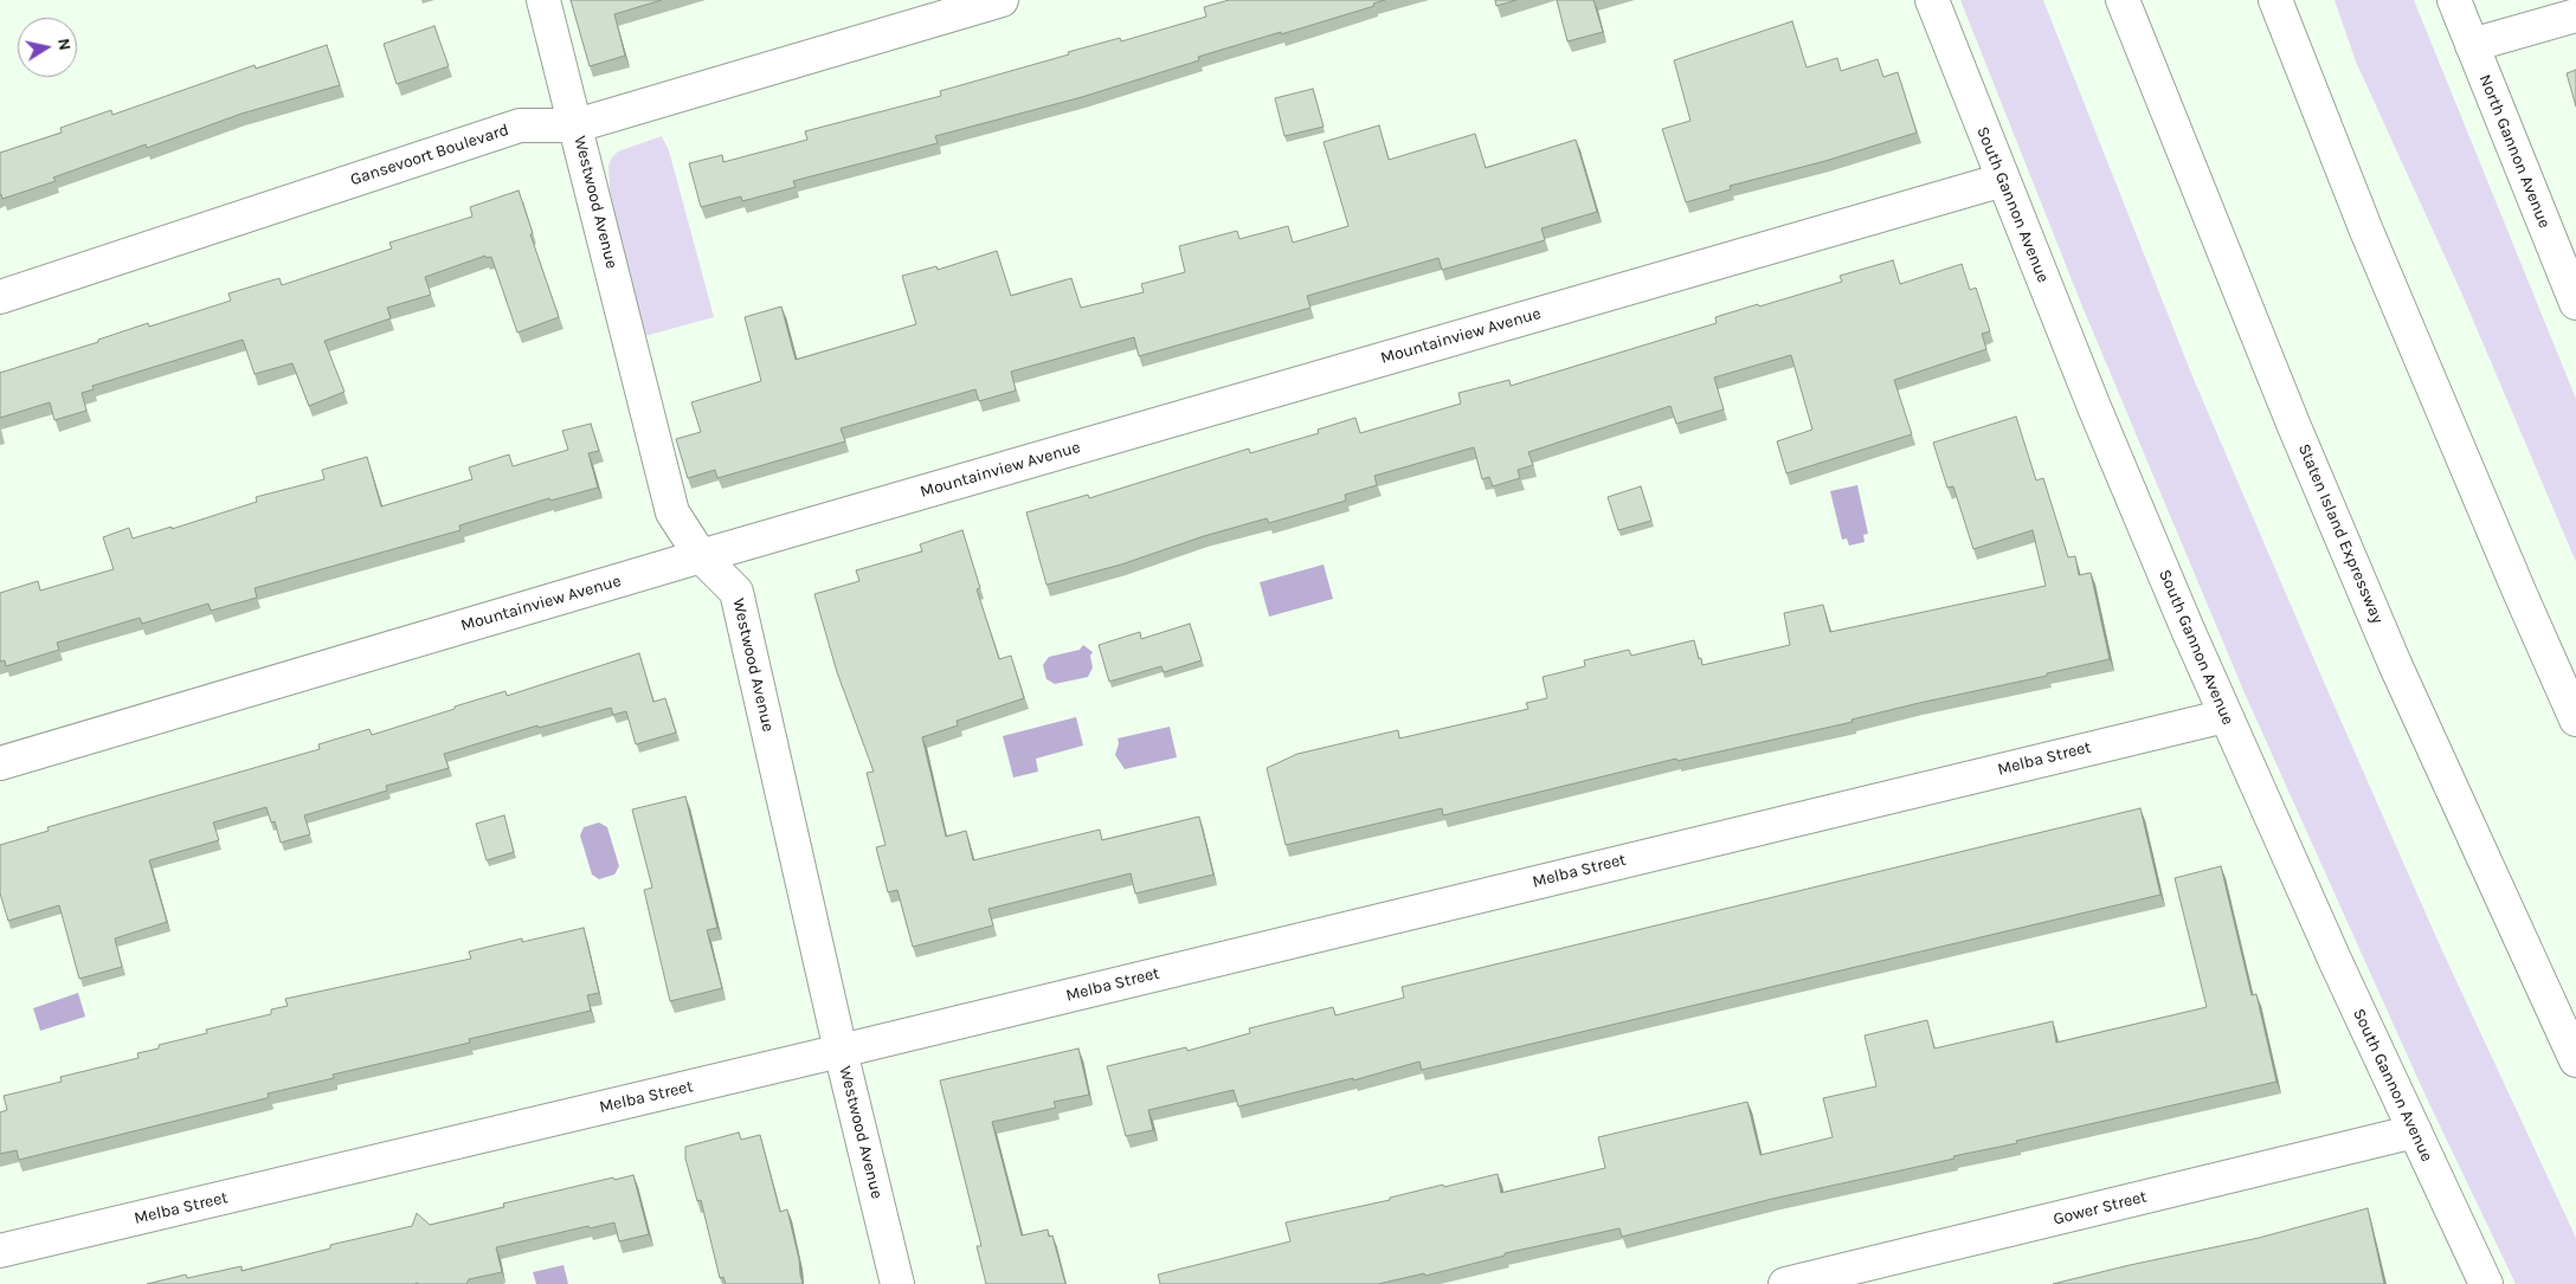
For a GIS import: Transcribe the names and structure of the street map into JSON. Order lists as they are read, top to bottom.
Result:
{
  "streets": {
    "main road": [
      "North Gannon Avenue",
      "Gansevoort Boulevard",
      "Westwood Avenue",
      "South Gannon Avenue",
      "Mountainview Avenue",
      "Staten Island Expressway",
      "Melba Street",
      "Gower Street"
    ]
  },
  "crossings": [
    ["Gansevoort Boulevard", "Westwood Avenue"],
    ["Westwood Avenue", "Mountainview Avenue"],
    ["Westwood Avenue", "Melba Street"],
    ["South Gannon Avenue", "Mountainview Avenue"],
    ["South Gannon Avenue", "Melba Street"],
    ["South Gannon Avenue", "Gower Street"]
  ],
  "north": "right"
}
